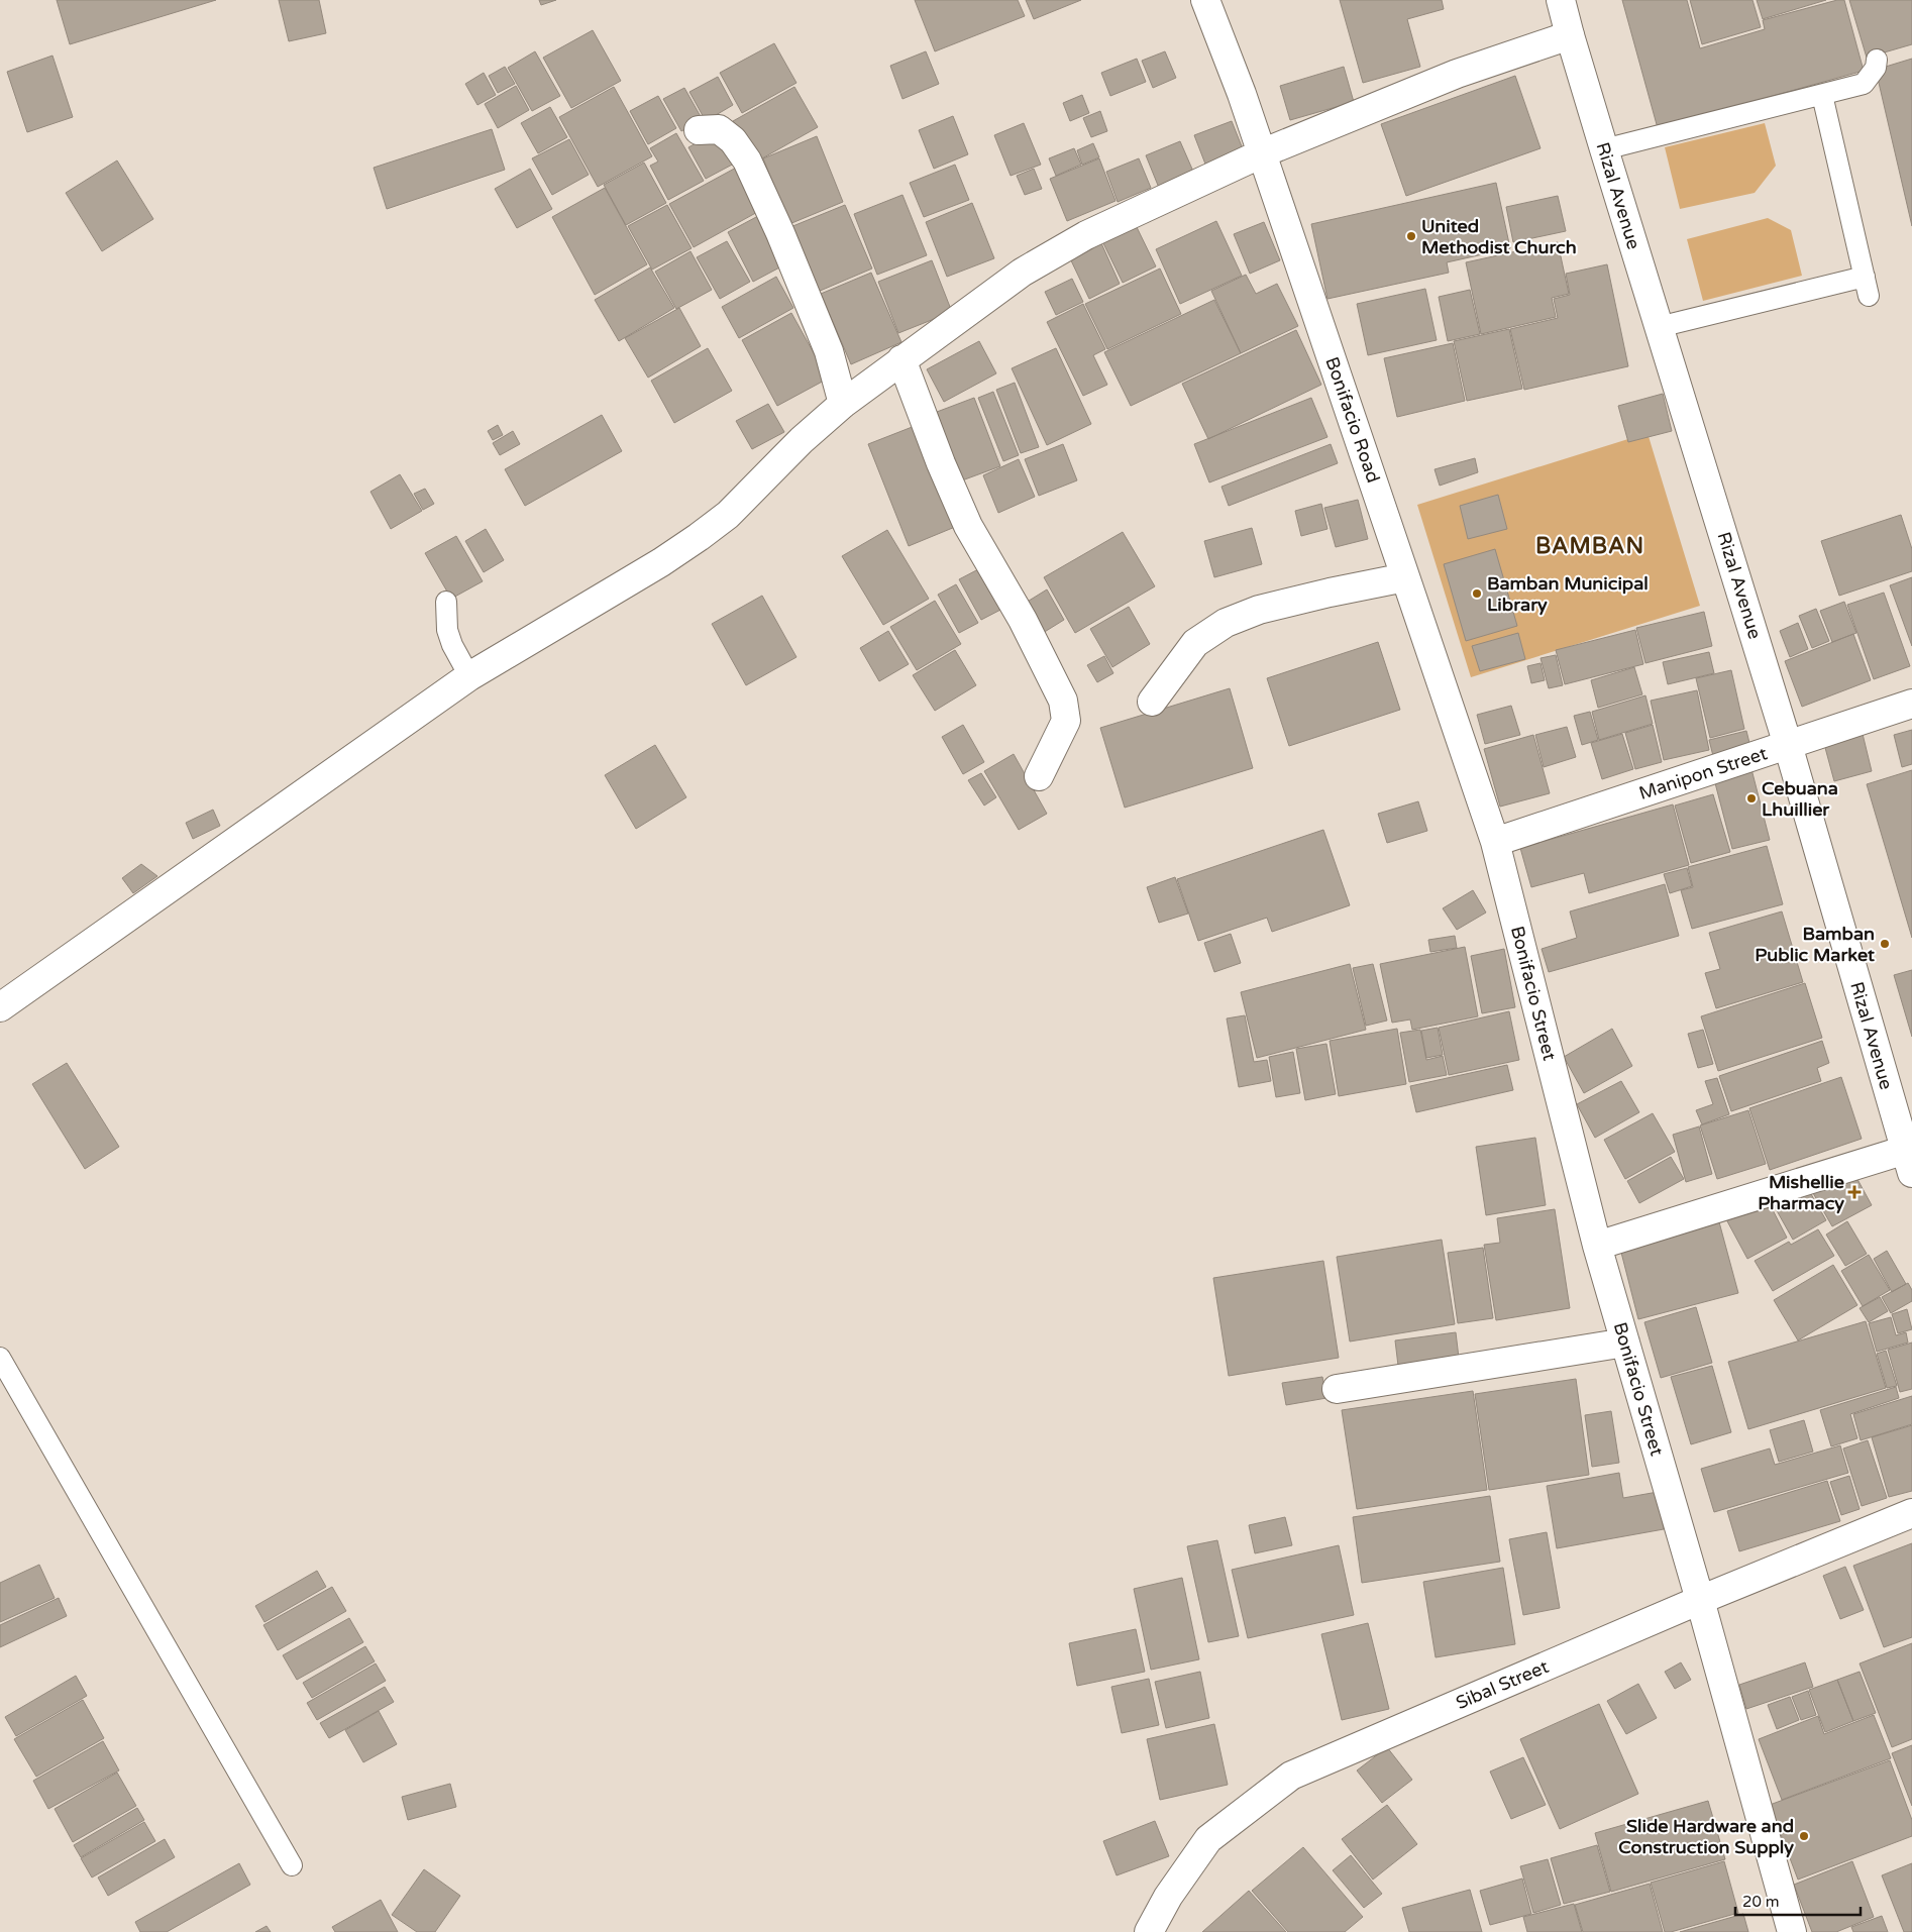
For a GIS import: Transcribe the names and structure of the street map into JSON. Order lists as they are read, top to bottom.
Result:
{
  "streets": {
    "street": [
      "Rizal Avenue",
      "Bonifacio Road",
      "Manipon Street",
      "Bonifacio Street",
      "Sibal Street"
    ]
  },
  "crossings": [
    ["Rizal Avenue", "Manipon Street"],
    ["Bonifacio Road", "Manipon Street"],
    ["Bonifacio Road", "Bonifacio Street"],
    ["Manipon Street", "Bonifacio Street"],
    ["Bonifacio Street", "Sibal Street"]
  ],
  "districts": ["BAMBAN"],
  "places": {
    "other": [
      "United Methodist Church",
      "Bamban Municipal Library",
      "Cebuana Lhuillier",
      "Bamban Public Market",
      "Slide Hardware and Construction Supply"
    ],
    "health": ["Mishellie Pharmacy"]
  },
  "scale_bar": "20 m"
}
